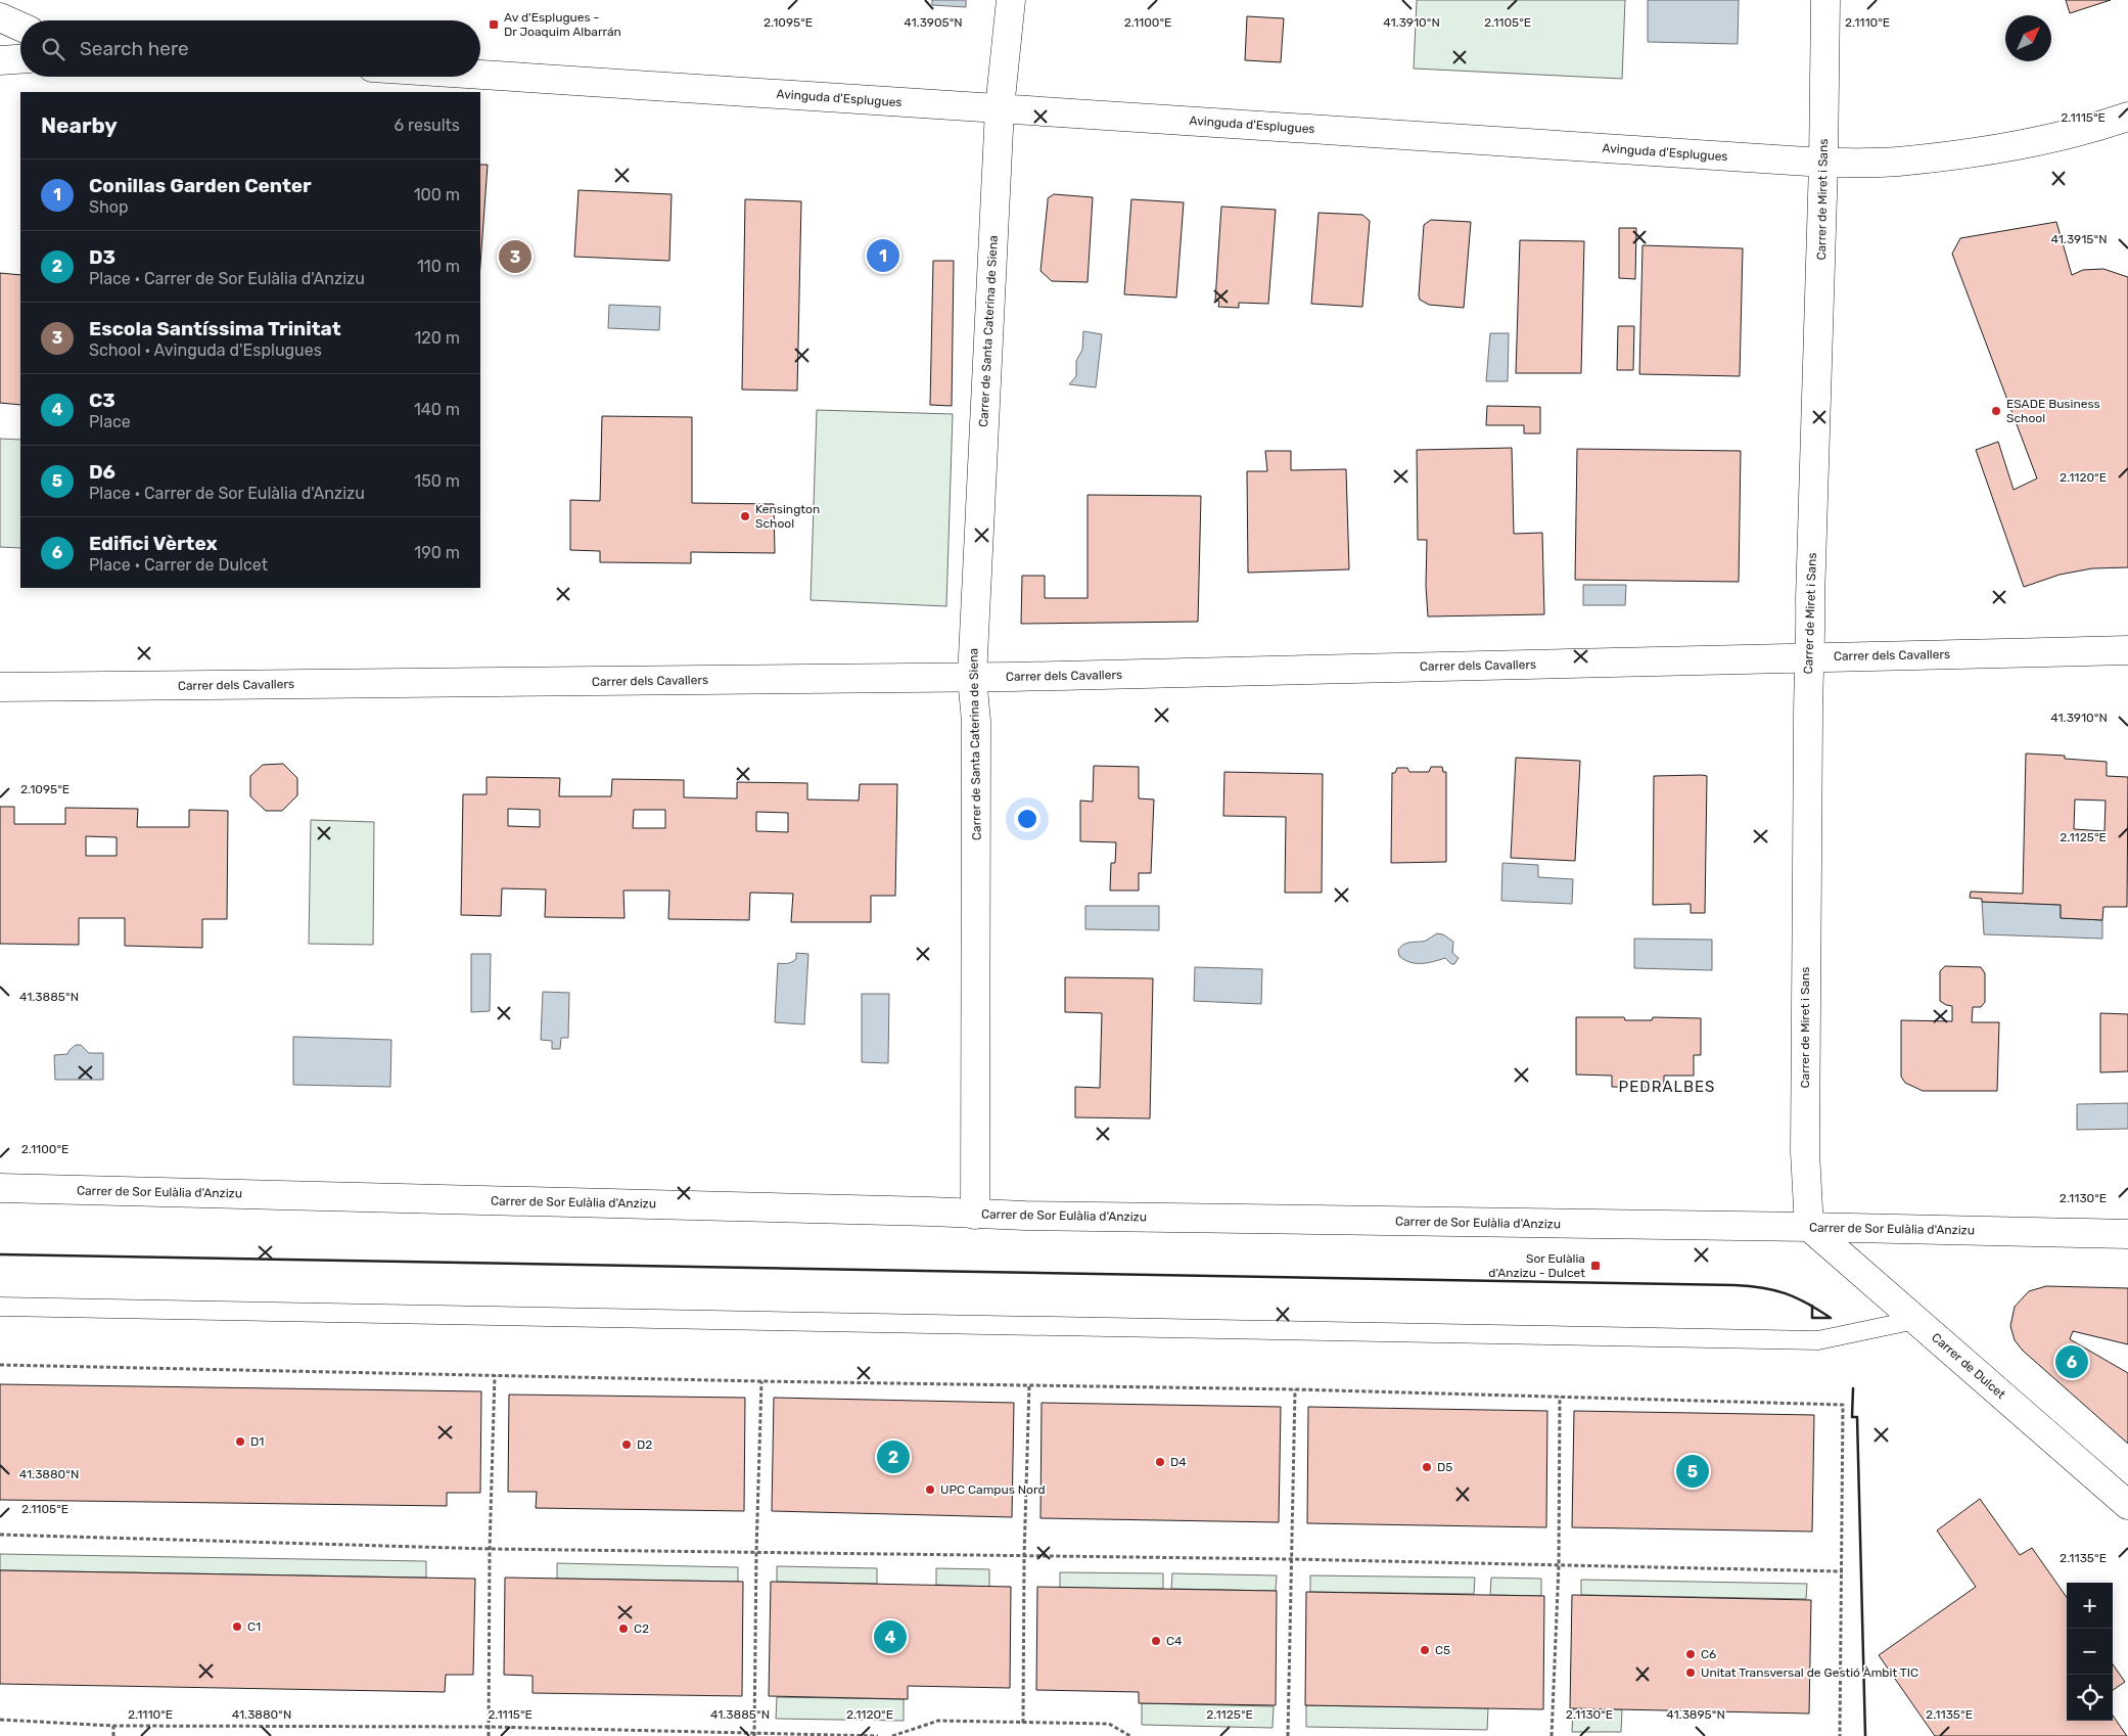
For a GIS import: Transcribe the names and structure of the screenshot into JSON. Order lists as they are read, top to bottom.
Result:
{
  "streets": {
    "street": [
      "Avinguda d'Esplugues",
      "Carrer de Miret i Sans",
      "Carrer de Santa Caterina de Siena",
      "Carrer dels Cavallers",
      "Carrer de Sor Eulàlia d'Anzizu",
      "Carrer de Dulcet"
    ]
  },
  "crossings": [
    ["Avinguda d'Esplugues", "Carrer de Miret i Sans"],
    ["Avinguda d'Esplugues", "Carrer de Santa Caterina de Siena"],
    ["Carrer de Miret i Sans", "Carrer dels Cavallers"],
    ["Carrer de Miret i Sans", "Carrer de Sor Eulàlia d'Anzizu"],
    ["Carrer de Miret i Sans", "Carrer de Dulcet"],
    ["Carrer de Santa Caterina de Siena", "Carrer dels Cavallers"],
    ["Carrer de Santa Caterina de Siena", "Carrer de Sor Eulàlia d'Anzizu"],
    ["Carrer de Sor Eulàlia d'Anzizu", "Carrer de Dulcet"]
  ],
  "districts": ["PEDRALBES"],
  "places": {
    "transit": ["Av d'Esplugues - Dr Joaquim Albarrán", "Sor Eulàlia d'Anzizu - Dulcet"],
    "other": [
      "ESADE Business School",
      "Kensington School",
      "D1",
      "D2",
      "D4",
      "D5",
      "UPC Campus Nord",
      "C1",
      "C2",
      "C4",
      "C5",
      "C6",
      "Unitat Transversal de Gestió Àmbit TIC"
    ]
  },
  "north": "top right",
  "page": {
    "search": "Search here",
    "heading": ["Nearby", "6 results"],
    "list": [
      {
        "mark": "1",
        "name": "Conillas Garden Center",
        "note": "Shop",
        "value": "100 m"
      },
      {
        "mark": "2",
        "name": "D3",
        "note": "Place · Carrer de Sor Eulàlia d'Anzizu",
        "value": "110 m"
      },
      {
        "mark": "3",
        "name": "Escola Santíssima Trinitat",
        "note": "School · Avinguda d'Esplugues",
        "value": "120 m"
      },
      {
        "mark": "4",
        "name": "C3",
        "note": "Place",
        "value": "140 m"
      },
      {
        "mark": "5",
        "name": "D6",
        "note": "Place · Carrer de Sor Eulàlia d'Anzizu",
        "value": "150 m"
      },
      {
        "mark": "6",
        "name": "Edifici Vèrtex",
        "note": "Place · Carrer de Dulcet",
        "value": "190 m"
      }
    ],
    "pins": [
      "1",
      "3",
      "6",
      "2",
      "5",
      "4"
    ],
    "map_buttons": ["+", "−"]
  },
  "coordinates": [
    "2.1095°E",
    "41.3905°N",
    "2.1100°E",
    "41.3910°N",
    "2.1105°E",
    "2.1110°E",
    "2.1115°E",
    "41.3915°N",
    "2.1120°E",
    "2.1125°E",
    "41.3885°N",
    "2.1130°E",
    "41.3880°N",
    "2.1135°E",
    "41.3895°N"
  ]
}
